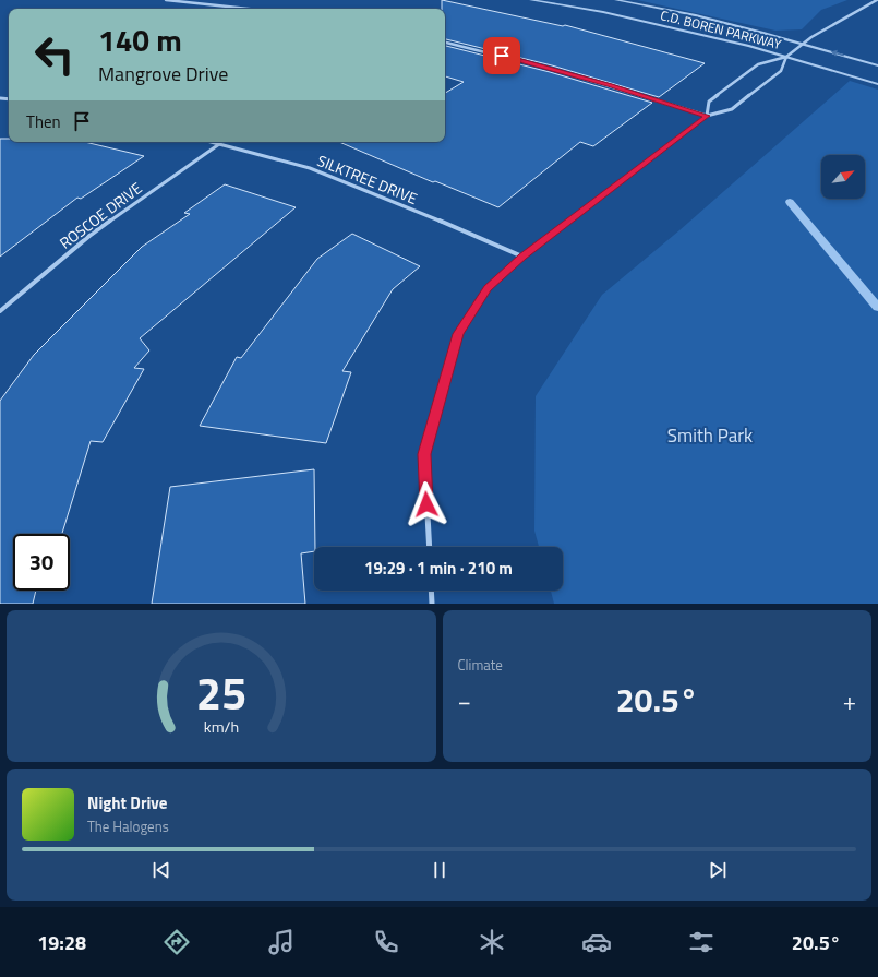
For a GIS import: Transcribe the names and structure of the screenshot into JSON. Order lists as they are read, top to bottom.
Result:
{
  "streets": {
    "street": ["C.D. BOREN PARKWAY", "SILKTREE DRIVE", "ROSCOE DRIVE"]
  },
  "crossings": [
    ["SILKTREE DRIVE", "ROSCOE DRIVE"]
  ],
  "parks": ["Smith Park"],
  "north": "top right",
  "page": {
    "turn": ["140 m", "Mangrove Drive"],
    "then": "Then",
    "limit": "30",
    "trip": "19:29 · 1 min · 210 m",
    "tile": "Climate",
    "heat": ["−", "20.5°", "+"],
    "song": ["Night Drive", "The Halogens"],
    "tabs": ["19:28", "20.5°"],
    "gauge": ["25", "km/h"]
  }
}
